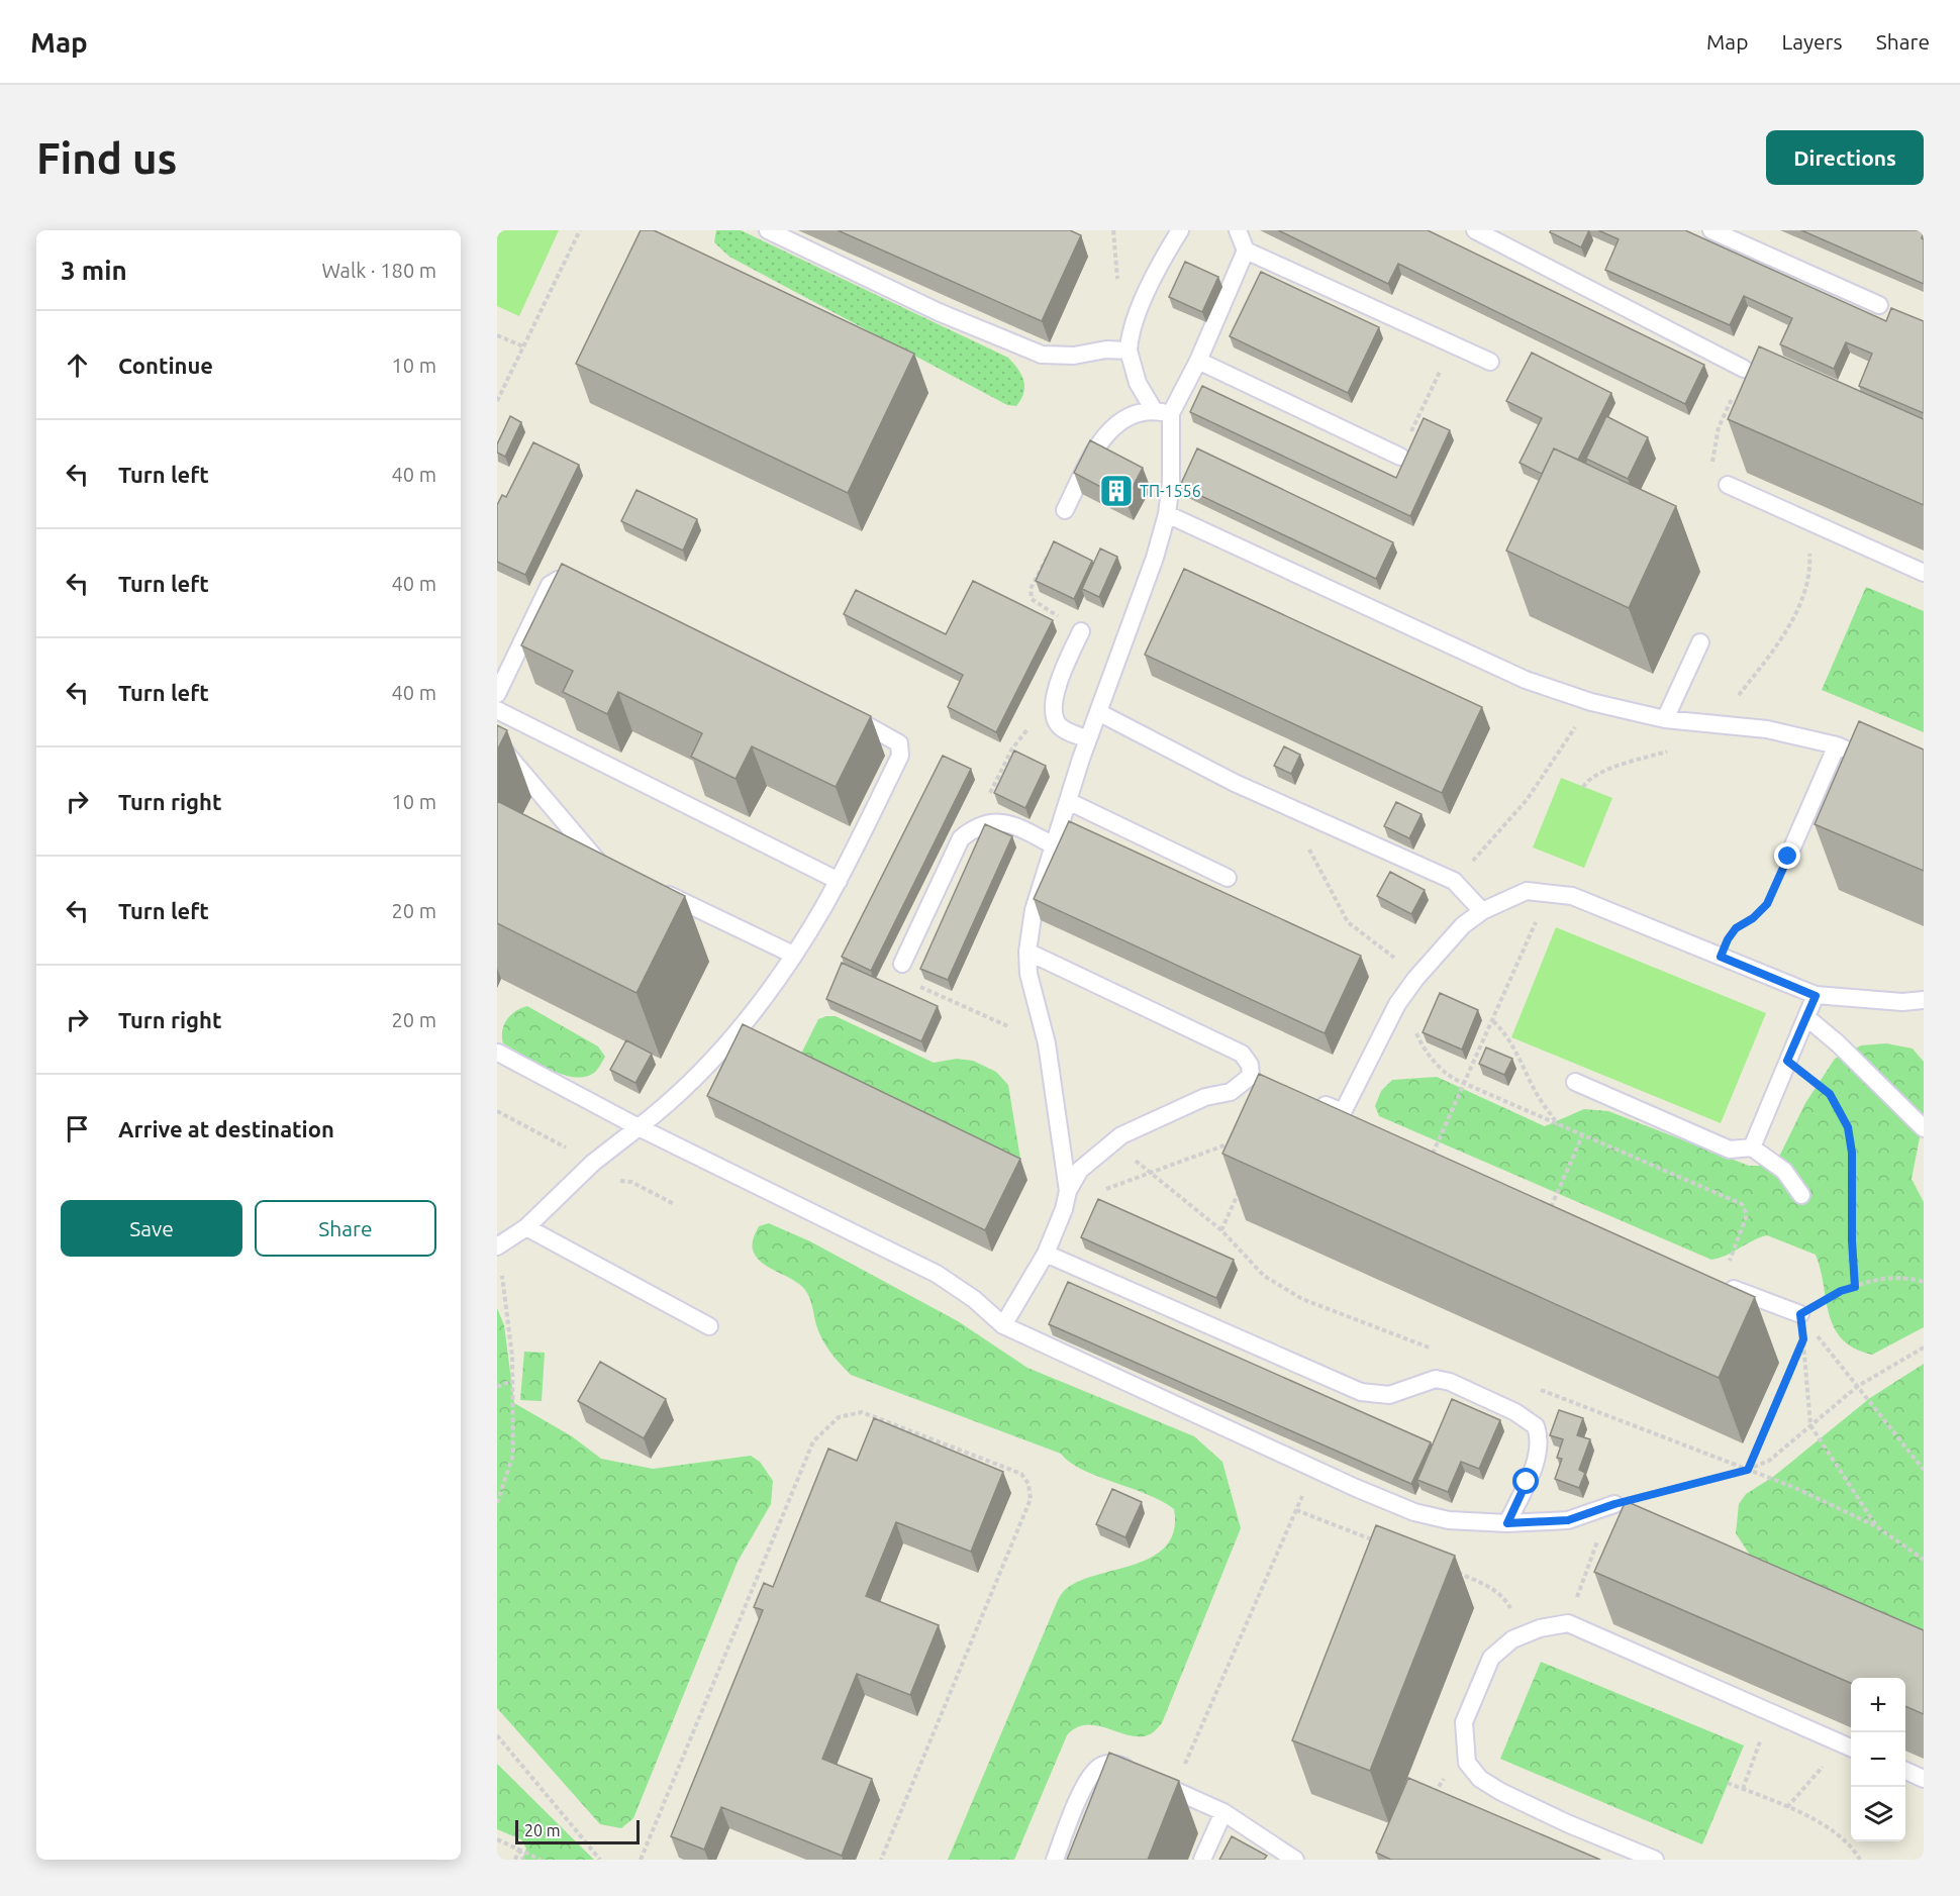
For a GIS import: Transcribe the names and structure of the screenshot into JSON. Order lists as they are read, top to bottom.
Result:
{
  "places": {
    "building": ["ТП-1556"]
  },
  "scale_bar": "20 m",
  "page": {
    "header": "Map",
    "nav": ["Map", "Layers", "Share"],
    "buttons": [
      "Directions",
      ["Save", "Share"]
    ],
    "title": "Find us",
    "heading": ["3 min", "Walk · 180 m"],
    "list": [
      ["Continue", "10 m"],
      ["Turn left", "40 m"],
      ["Turn left", "40 m"],
      ["Turn left", "40 m"],
      ["Turn right", "10 m"],
      ["Turn left", "20 m"],
      ["Turn right", "20 m"],
      "Arrive at destination"
    ],
    "map_buttons": ["+", "−"],
    "scale": "20 m"
  }
}
